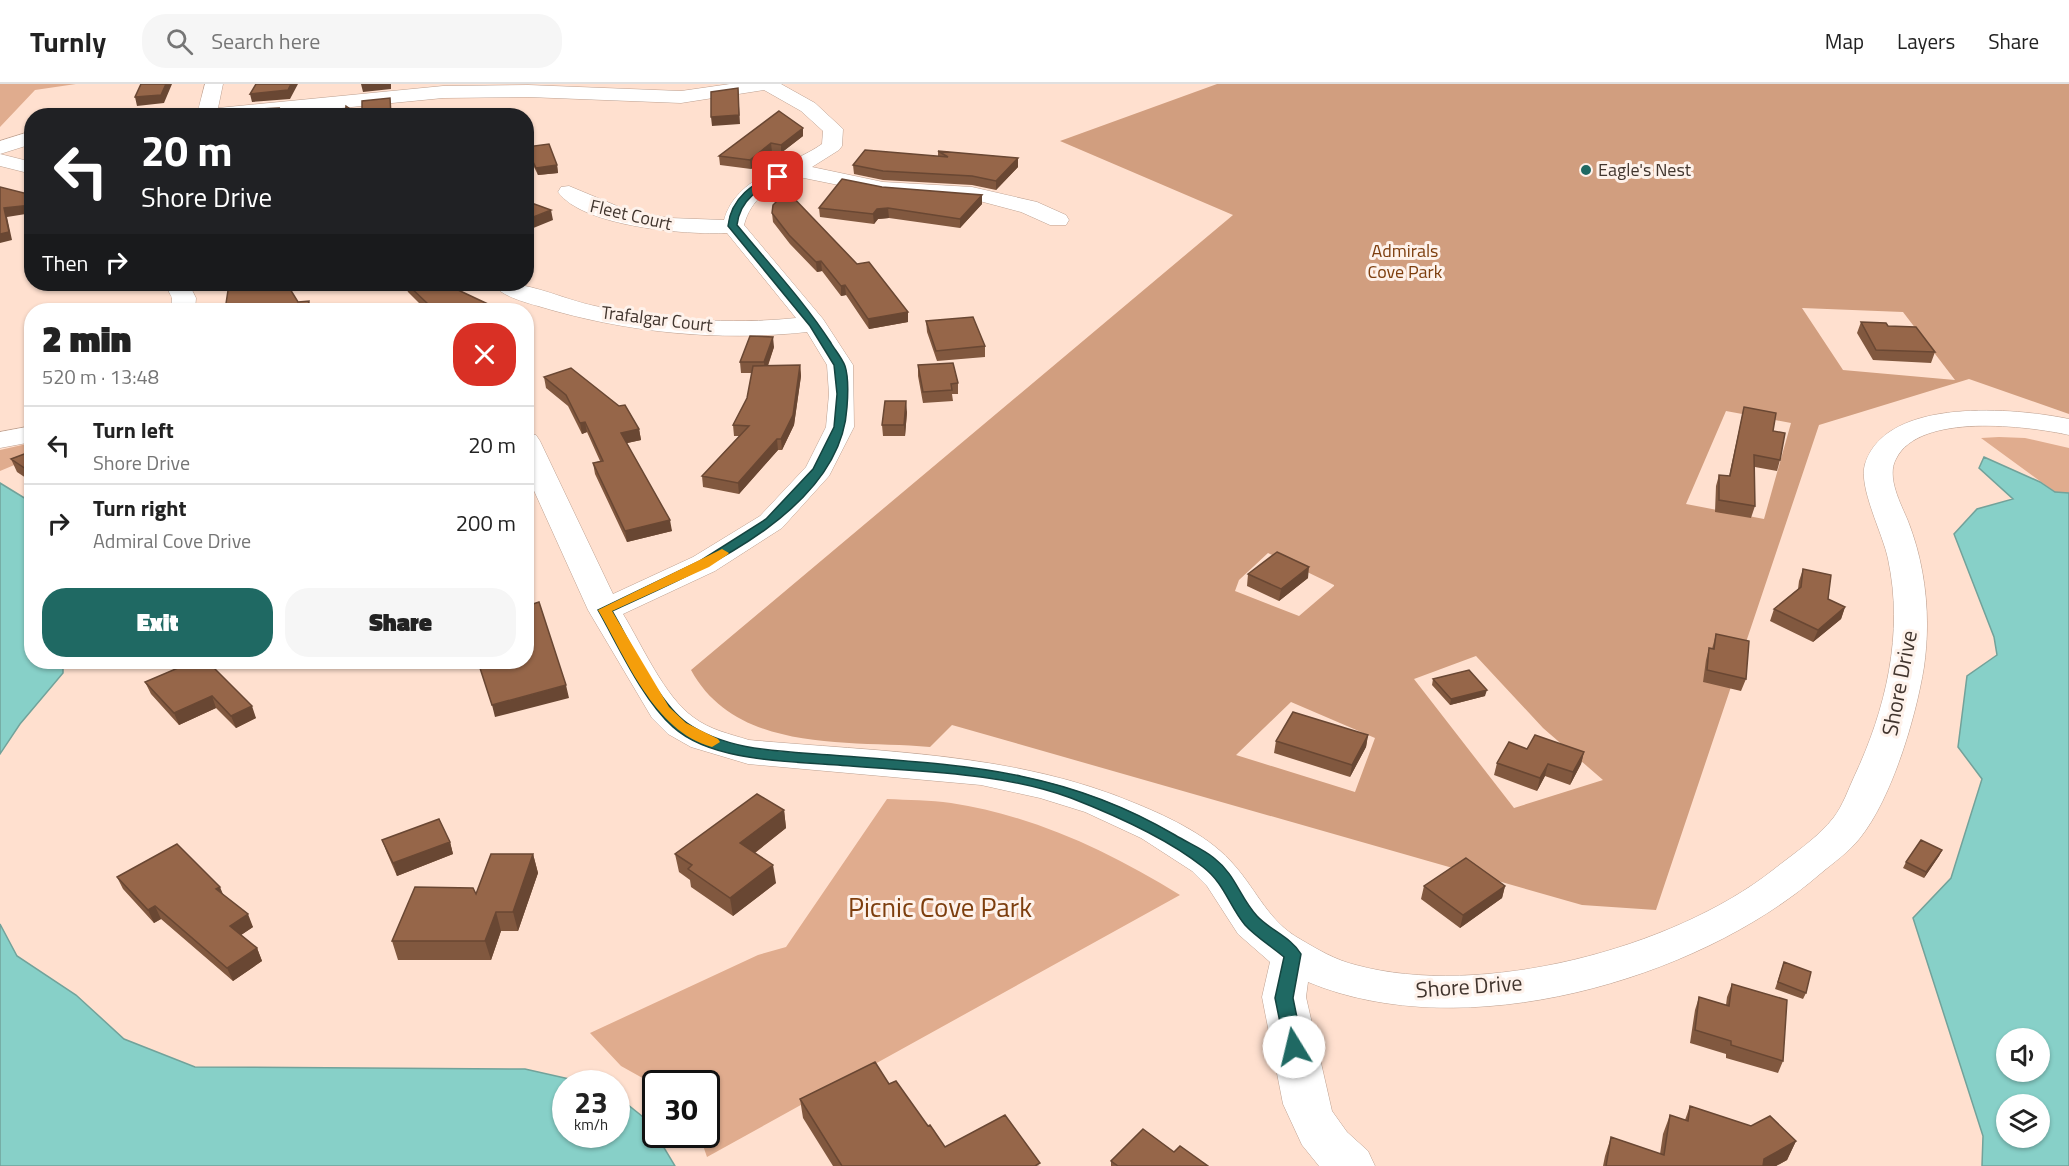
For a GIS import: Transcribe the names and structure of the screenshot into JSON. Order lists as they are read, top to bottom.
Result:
{
  "streets": {
    "street": ["Fleet Court", "Trafalgar Court", "Shore Drive"]
  },
  "parks": ["Admirals Cove Park", "Picnic Cove Park"],
  "places": ["Eagle's Nest"],
  "page": {
    "header": "Turnly",
    "search": "Search here",
    "nav": ["Map", "Layers", "Share"],
    "turn": ["20 m", "Shore Drive"],
    "then": "Then",
    "heading": ["2 min", "520 m · 13:48"],
    "list": [
      {
        "name": "Turn left",
        "note": "Shore Drive",
        "value": "20 m"
      },
      {
        "name": "Turn right",
        "note": "Admiral Cove Drive",
        "value": "200 m"
      }
    ],
    "buttons": ["Exit", "Share"],
    "speed": "23 km/h",
    "limit": "30"
  }
}
